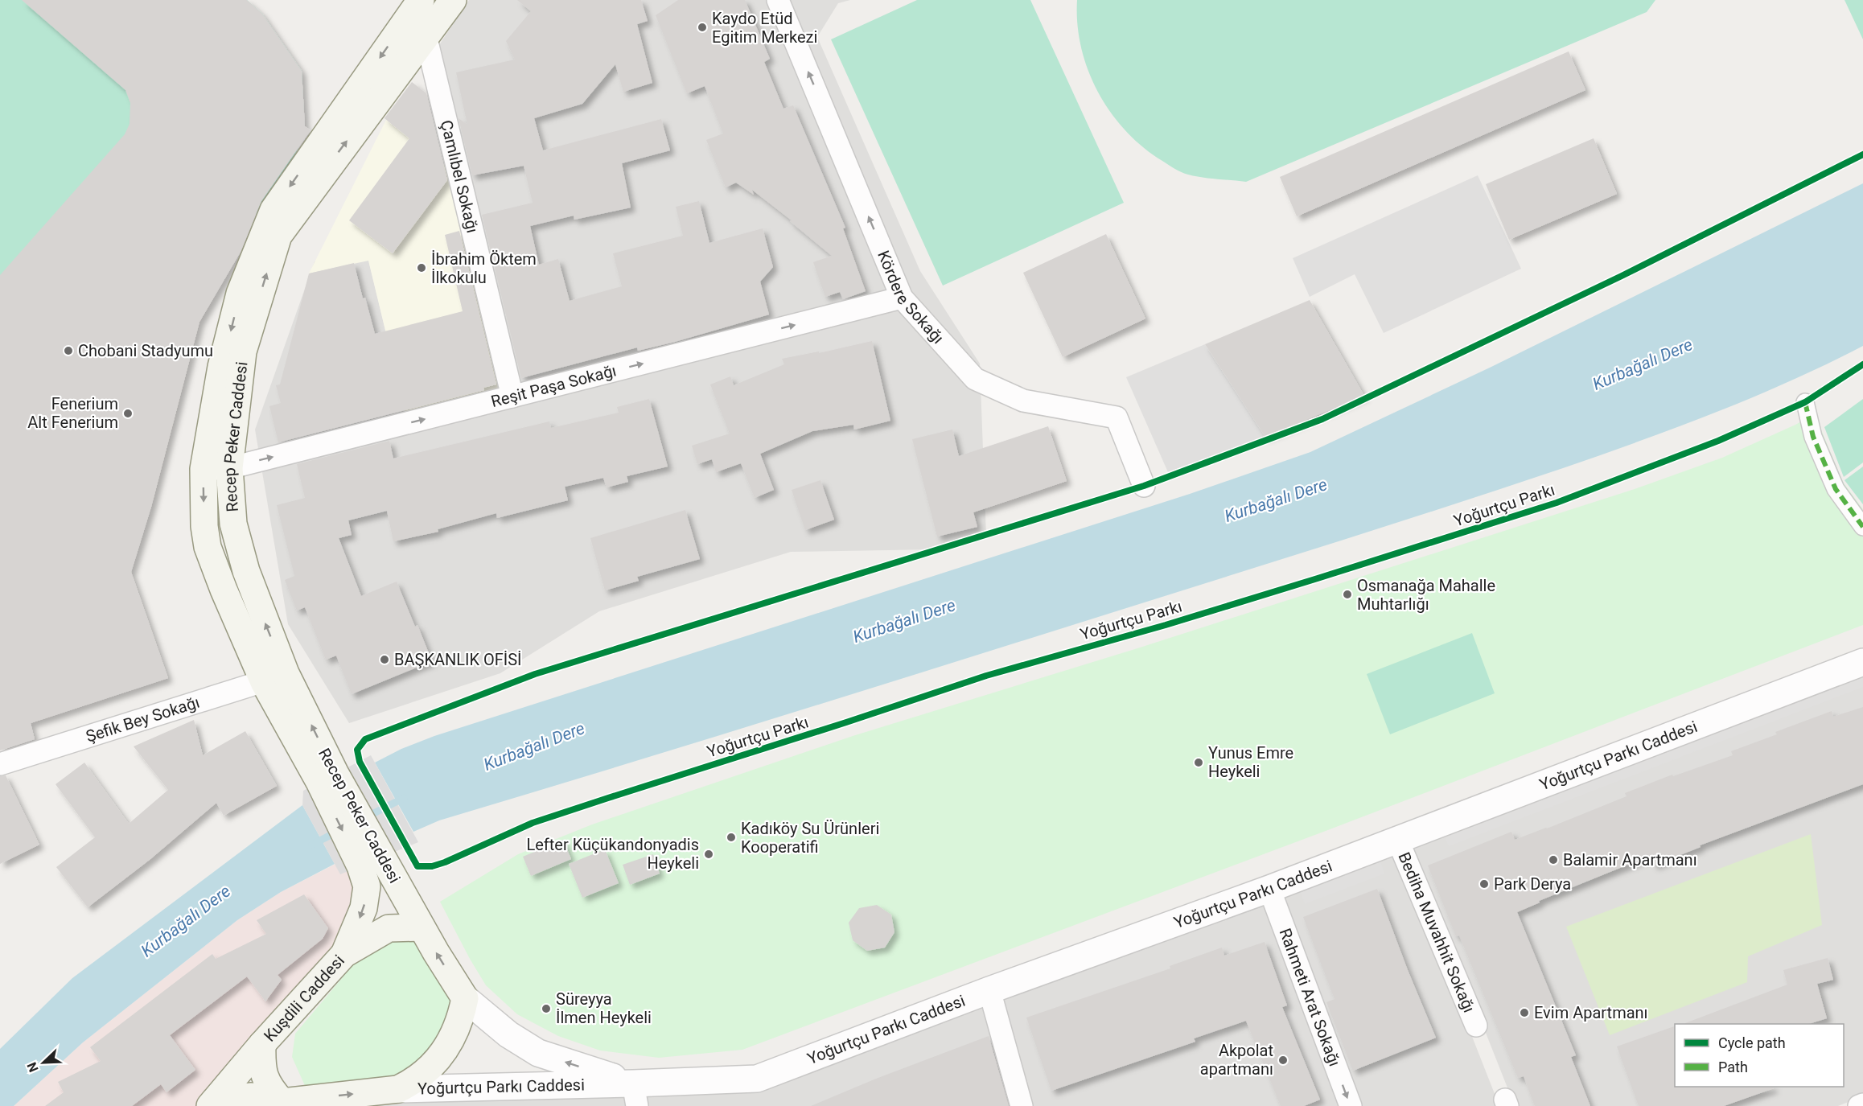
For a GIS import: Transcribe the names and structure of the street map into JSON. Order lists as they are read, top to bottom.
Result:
{
  "streets": {
    "main road": ["Recep Peker Caddesi", "Yoğurtçu Parkı Caddesi", "Kuşdili Caddesi"],
    "street": [
      "Çamlıbel Sokağı",
      "Kördere Sokağı",
      "Reşit Paşa Sokağı",
      "Şefik Bey Sokağı",
      "Bediha Muvahhit Sokağı",
      "Rahmeti Arat Sokağı"
    ],
    "cycle path": ["Yoğurtçu Parkı"]
  },
  "crossings": [
    ["Çamlıbel Sokağı", "Reşit Paşa Sokağı"],
    ["Çamlıbel Sokağı", "Recep Peker Caddesi"],
    ["Kördere Sokağı", "Reşit Paşa Sokağı"],
    ["Reşit Paşa Sokağı", "Recep Peker Caddesi"],
    ["Recep Peker Caddesi", "Şefik Bey Sokağı"],
    ["Recep Peker Caddesi", "Yoğurtçu Parkı Caddesi"],
    ["Recep Peker Caddesi", "Kuşdili Caddesi"],
    ["Yoğurtçu Parkı Caddesi", "Bediha Muvahhit Sokağı"],
    ["Yoğurtçu Parkı Caddesi", "Rahmeti Arat Sokağı"]
  ],
  "one_way": ["Kördere Sokağı", "Reşit Paşa Sokağı", "Rahmeti Arat Sokağı"],
  "water": ["Kurbağalı Dere"],
  "places": [
    "Kaydo Etüd Egitim Merkezi",
    "İbrahim Öktem İlkokulu",
    "Chobani Stadyumu",
    "Fenerium Alt Fenerium",
    "Osmanağa Mahalle Muhtarlığı",
    "BAŞKANLIK OFİSİ",
    "Yunus Emre Heykeli",
    "Kadıköy Su Ürünleri Kooperatifi",
    "Lefter Küçükandonyadis Heykeli",
    "Balamir Apartmanı",
    "Park Derya",
    "Süreyya İlmen Heykeli",
    "Evim Apartmanı",
    "Akpolat apartmanı"
  ],
  "legend": ["Cycle path", "Path"],
  "north": "bottom left"
}
